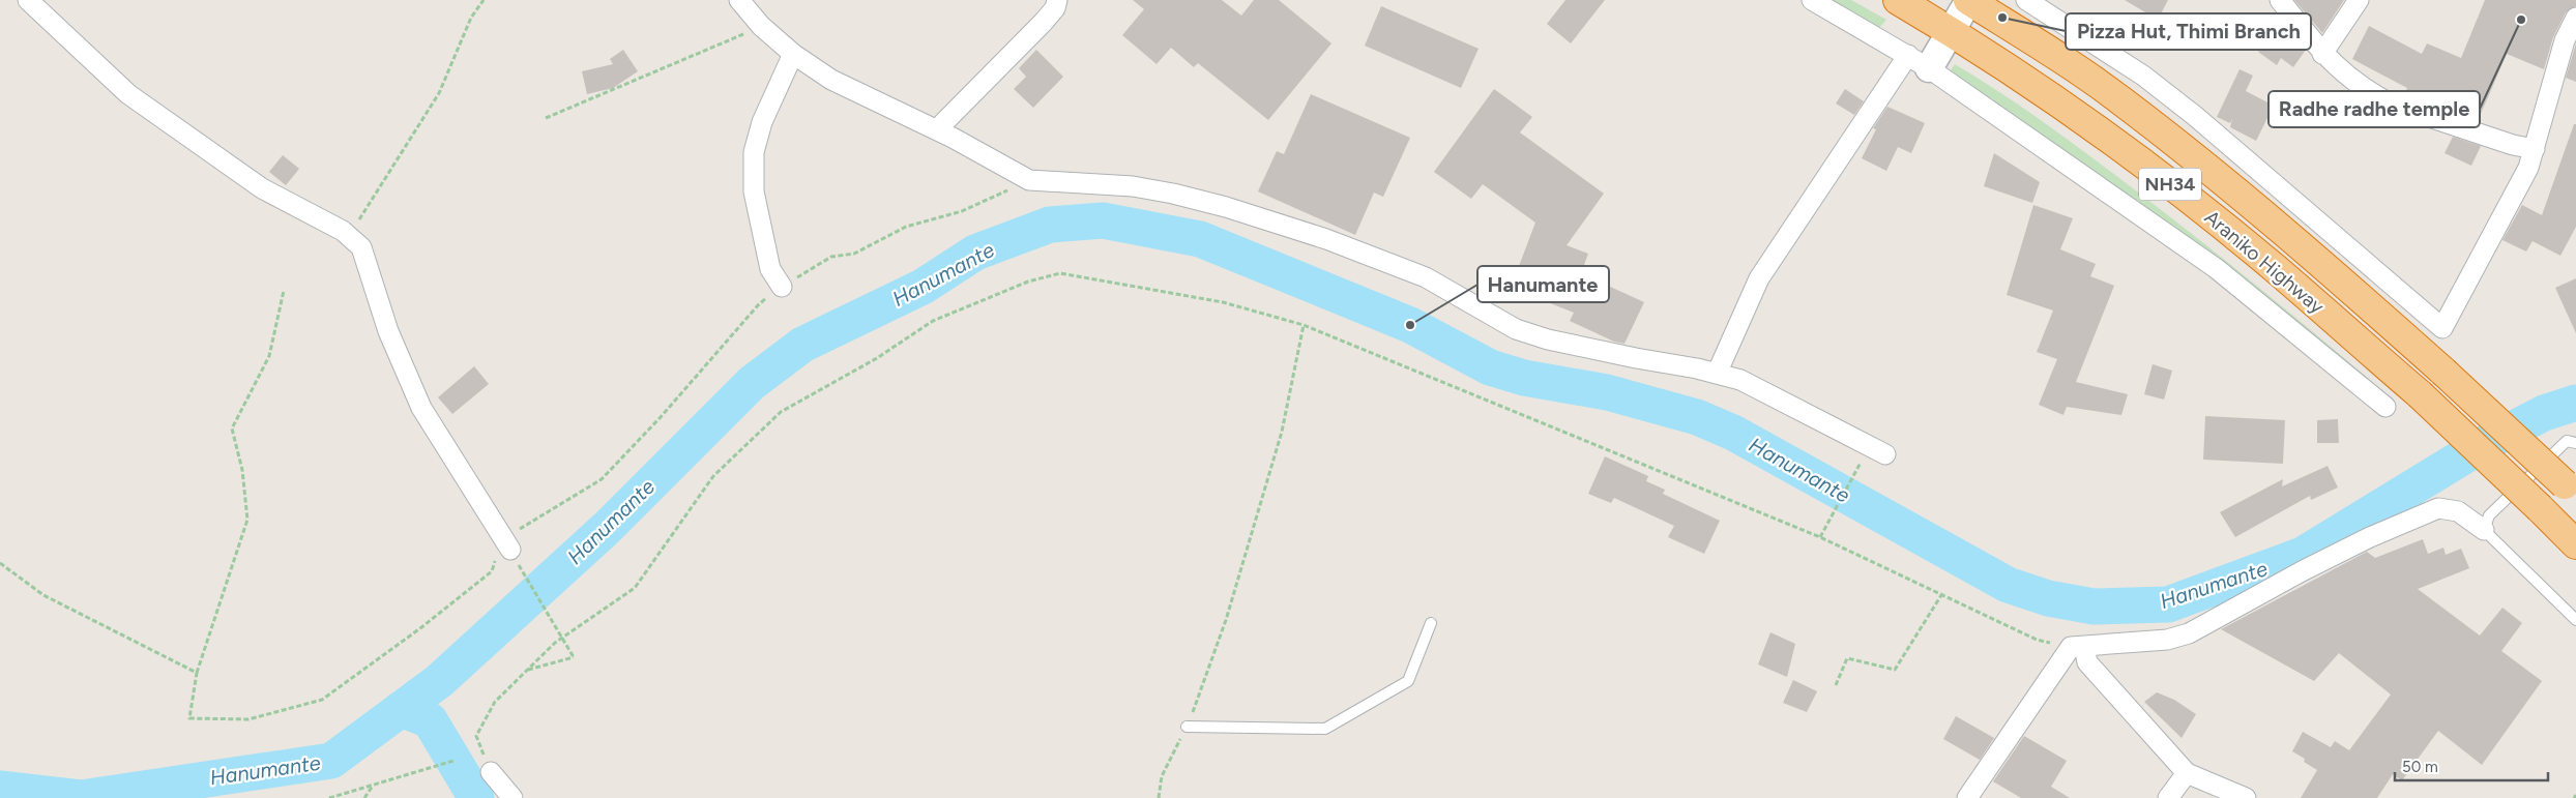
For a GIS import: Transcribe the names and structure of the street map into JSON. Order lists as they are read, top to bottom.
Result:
{
  "streets": {
    "highway": ["NH34", "Araniko Highway"]
  },
  "water": ["Hanumante"],
  "places": ["Pizza Hut, Thimi Branch", "Radhe radhe temple", "Hanumante"],
  "scale_bar": "50 m"
}
